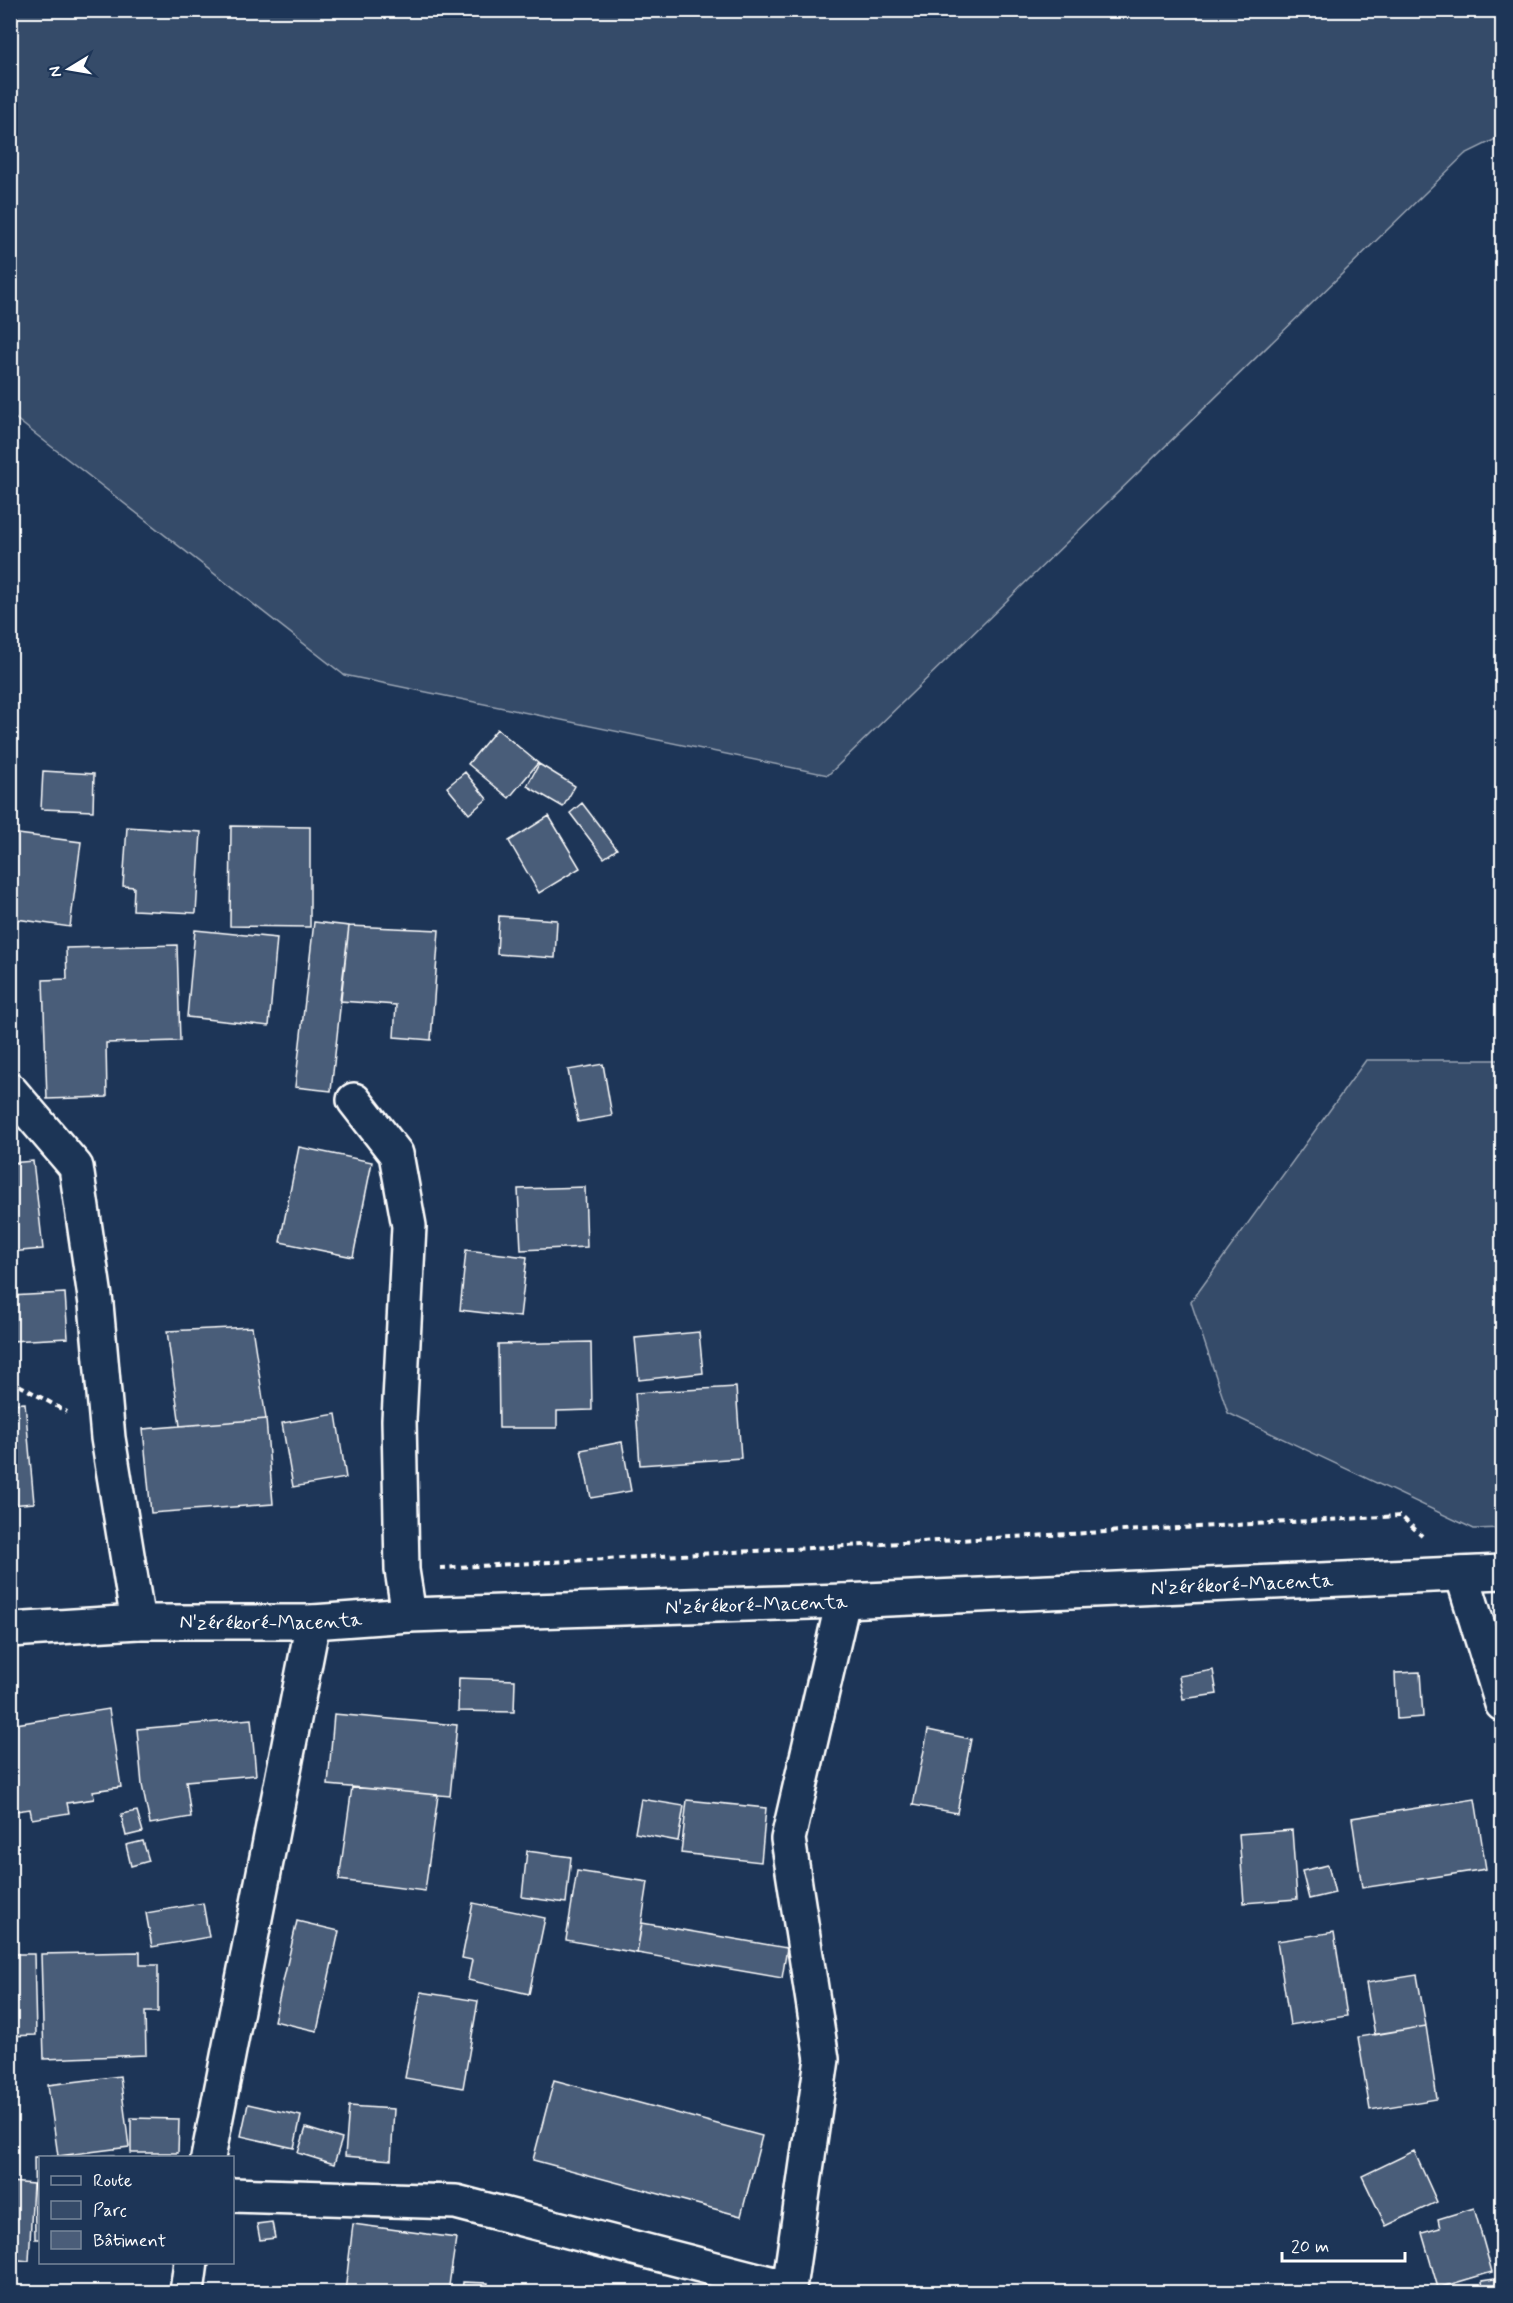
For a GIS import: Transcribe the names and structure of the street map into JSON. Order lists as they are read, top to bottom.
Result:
{
  "streets": {
    "main road": ["N'zérékoré-Macenta"]
  },
  "legend": ["Route", "Parc", "Bâtiment"],
  "scale_bar": "20 m",
  "north": "left"
}
